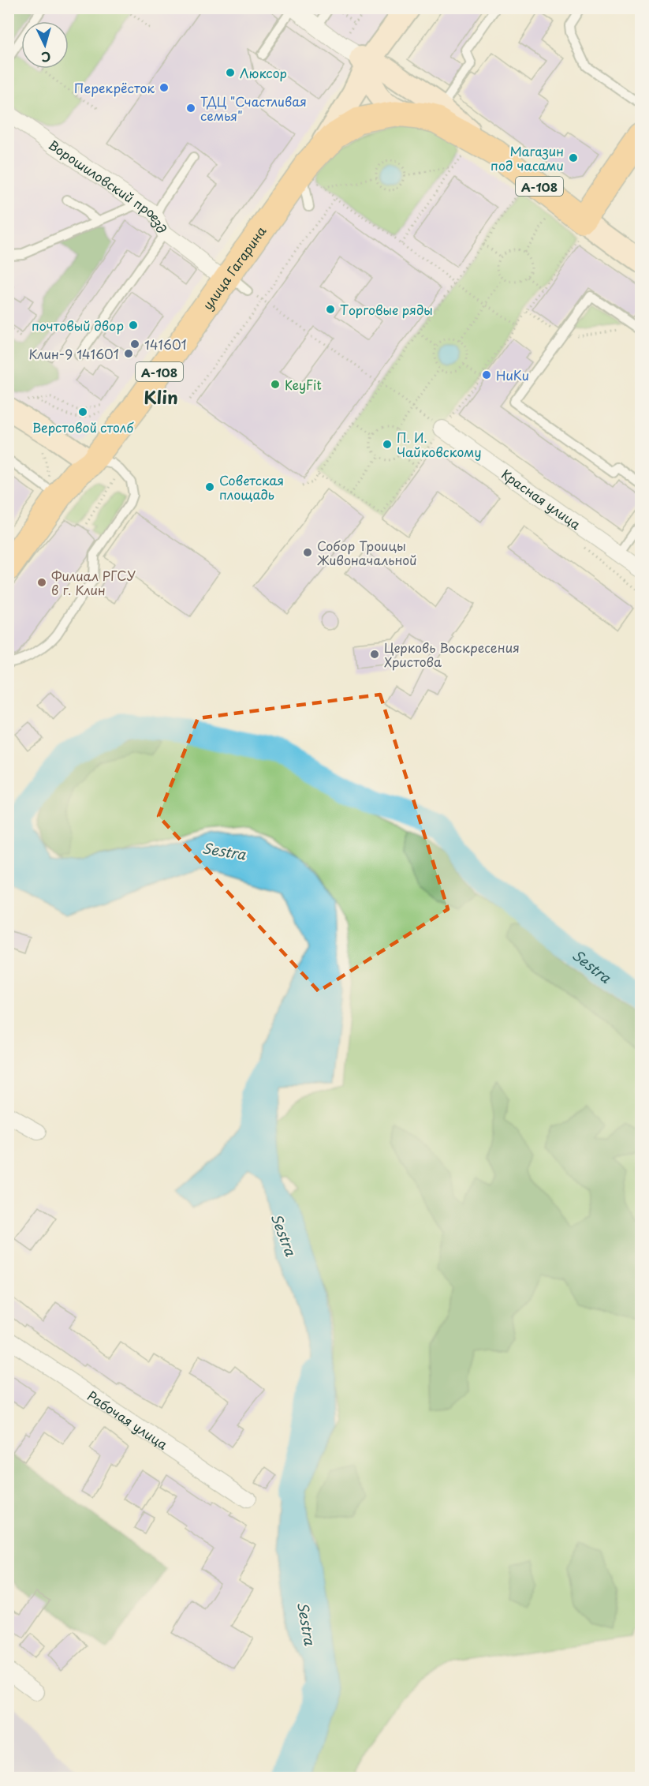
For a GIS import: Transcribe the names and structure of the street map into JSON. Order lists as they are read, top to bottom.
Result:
{
  "streets": {
    "highway": ["А-108", "улица Гагарина"],
    "street": ["Ворошиловский проезд", "Красная улица", "Рабочая улица"]
  },
  "crossings": [
    ["А-108", "улица Гагарина"],
    ["Ворошиловский проезд", "улица Гагарина"]
  ],
  "districts": ["Klin"],
  "water": ["Sestra"],
  "places": [
    "Люксор",
    "Перекрёсток",
    "ТДЦ \"Счастливая семья\"",
    "Магазин под часами",
    "Tорговые ряды",
    "почтовый двор",
    "141601",
    "Клин-9 141601",
    "НиКи",
    "KeyFit",
    "Верстовой столб",
    "П. И. Чайковскому",
    "Советская площадь",
    "Собор Троицы Живоначальной",
    "Филиал РГСУ в г. Клин",
    "Церковь Воскресения Христова"
  ],
  "north": "bottom"
}
